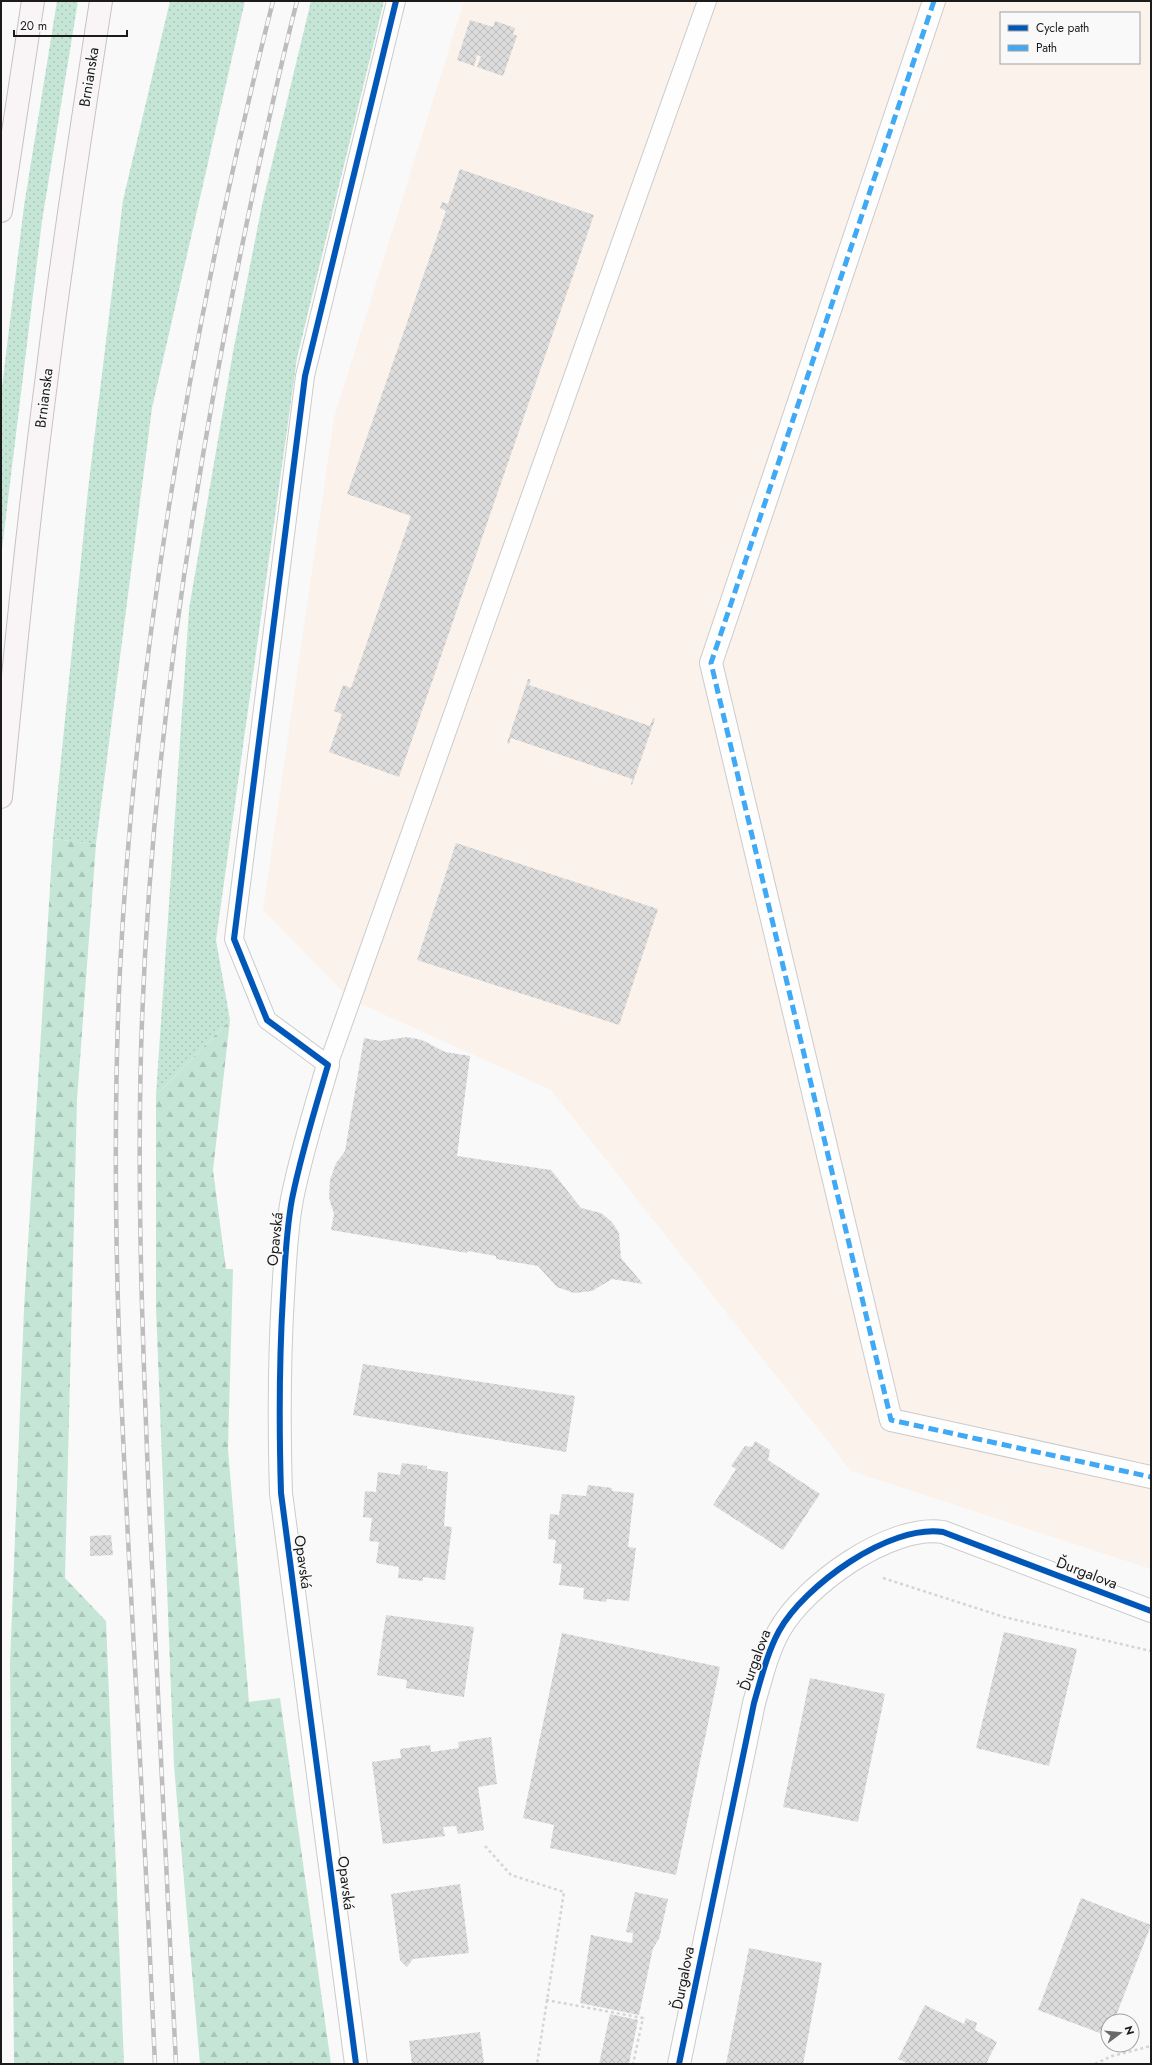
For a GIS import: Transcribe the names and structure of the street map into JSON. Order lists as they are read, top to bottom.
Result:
{
  "streets": {
    "main road": ["Brnianska"],
    "street": ["Opavská", "Ďurgalova"]
  },
  "legend": ["Cycle path", "Path"],
  "scale_bar": "20 m",
  "north": "right"
}
